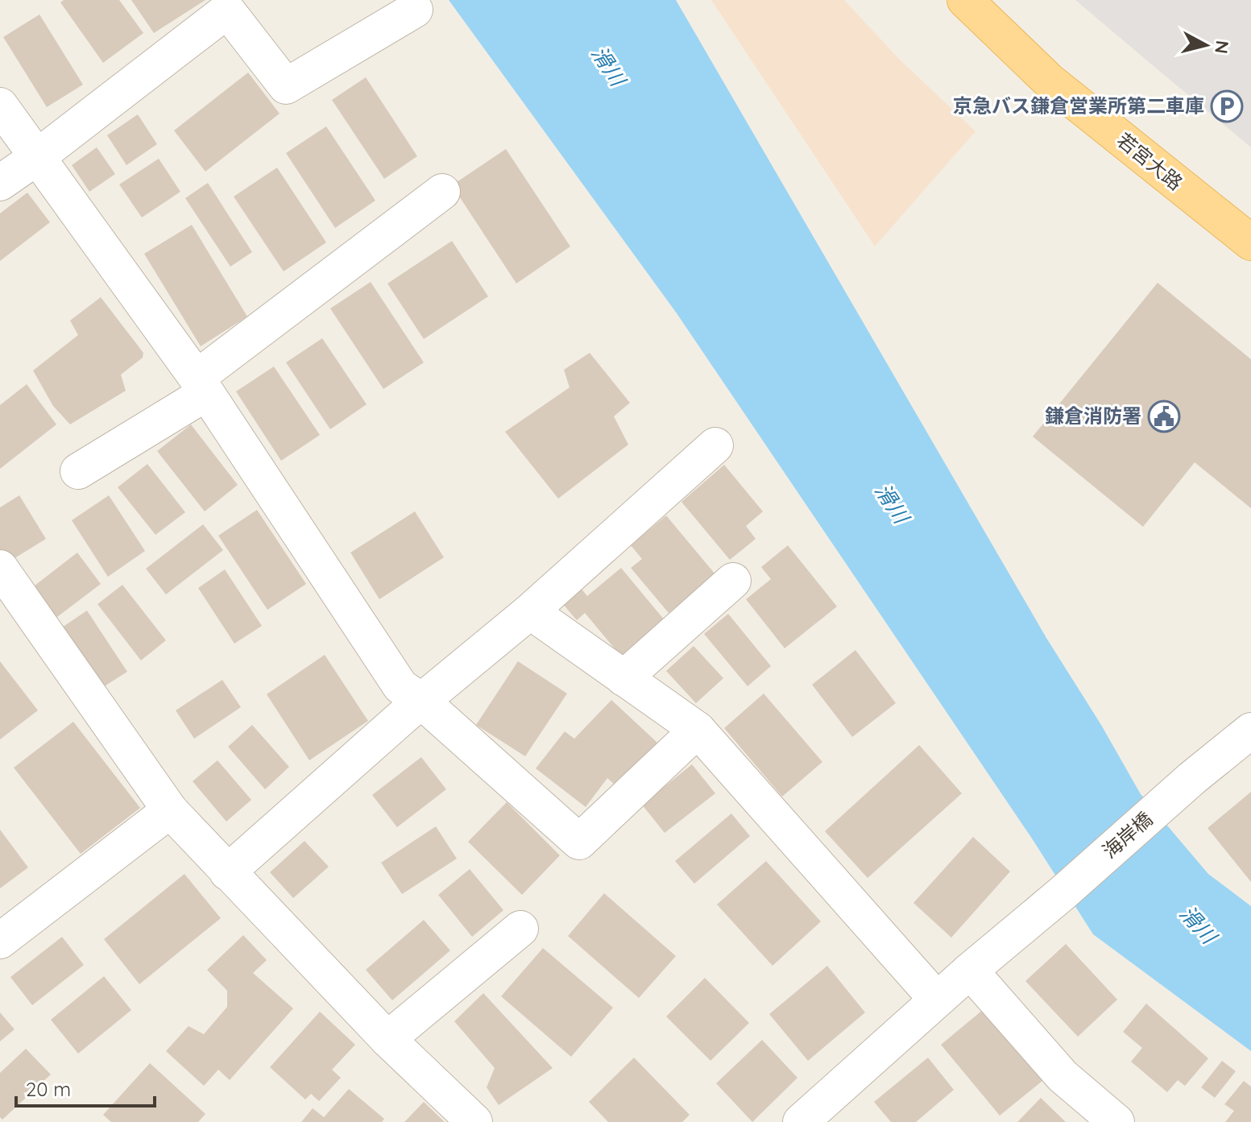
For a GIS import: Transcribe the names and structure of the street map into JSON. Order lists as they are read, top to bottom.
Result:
{
  "streets": {
    "main road": ["若宮大路"],
    "street": ["海岸橋"]
  },
  "water": ["滑川"],
  "places": {
    "parking": ["京急バス鎌倉営業所第二車庫"],
    "public building": ["鎌倉消防署"]
  },
  "scale_bar": "20 m",
  "north": "right"
}
